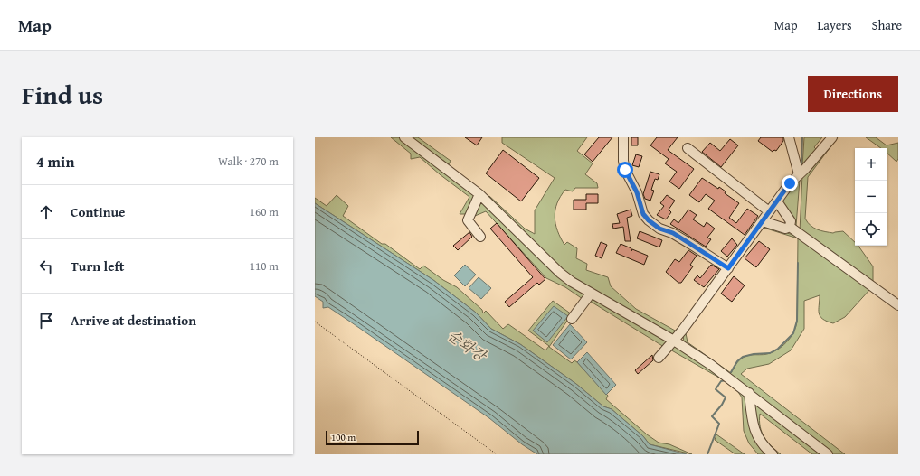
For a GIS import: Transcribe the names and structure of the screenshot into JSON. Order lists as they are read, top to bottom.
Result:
{
  "water": ["순화강"],
  "scale_bar": "100 m",
  "page": {
    "header": "Map",
    "nav": ["Map", "Layers", "Share"],
    "title": "Find us",
    "buttons": "Directions",
    "heading": ["4 min", "Walk · 270 m"],
    "map_buttons": ["+", "−"],
    "list": [
      ["Continue", "160 m"],
      ["Turn left", "110 m"],
      "Arrive at destination"
    ],
    "scale": "100 m"
  }
}
